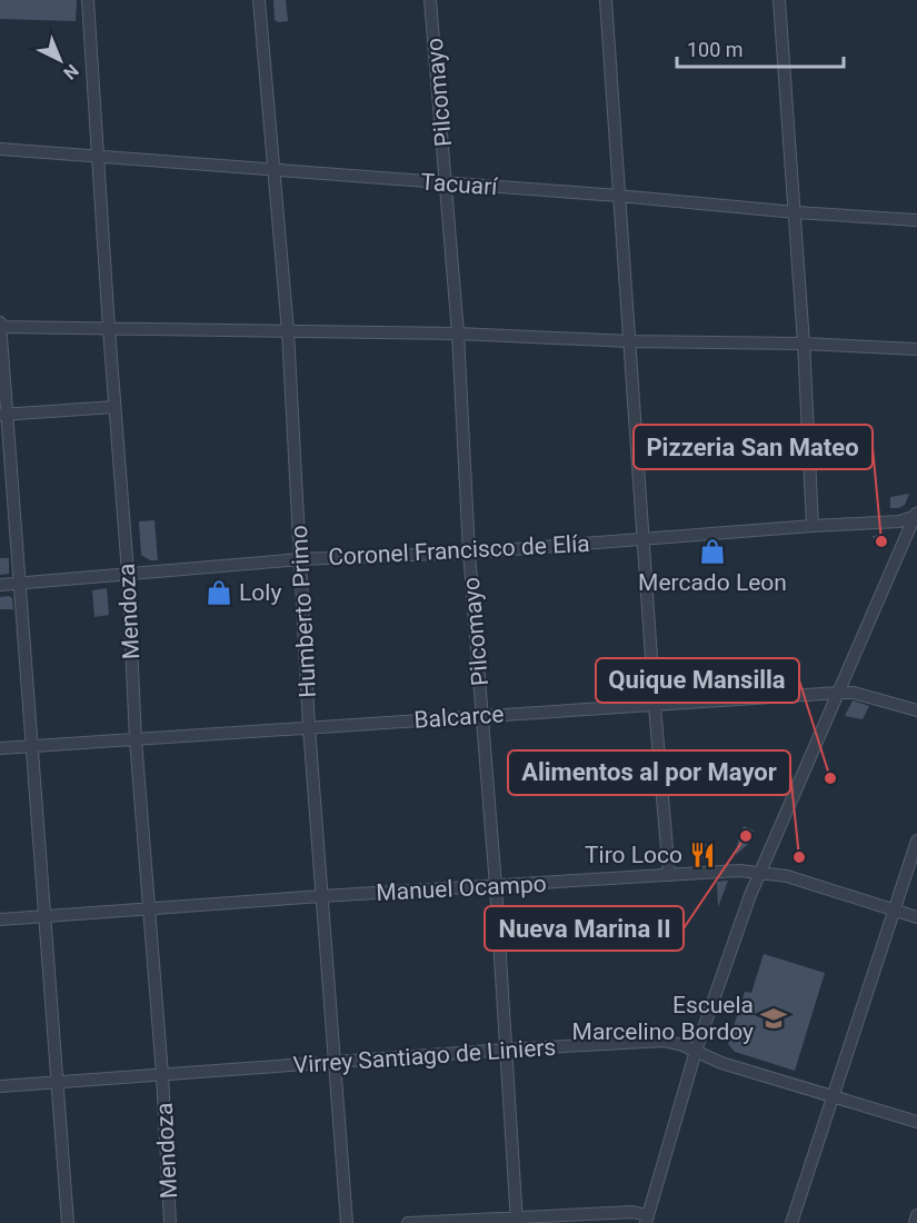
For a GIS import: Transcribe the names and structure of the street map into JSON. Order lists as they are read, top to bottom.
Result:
{
  "streets": {
    "street": [
      "Pilcomayo",
      "Tacuarí",
      "Coronel Francisco de Elía",
      "Mendoza",
      "Humberto Primo",
      "Balcarce",
      "Manuel Ocampo",
      "Virrey Santiago de Liniers"
    ]
  },
  "crossings": [
    ["Pilcomayo", "Tacuarí"],
    ["Pilcomayo", "Coronel Francisco de Elía"],
    ["Pilcomayo", "Balcarce"],
    ["Pilcomayo", "Manuel Ocampo"],
    ["Pilcomayo", "Virrey Santiago de Liniers"],
    ["Tacuarí", "Mendoza"],
    ["Tacuarí", "Humberto Primo"],
    ["Coronel Francisco de Elía", "Mendoza"],
    ["Coronel Francisco de Elía", "Humberto Primo"],
    ["Mendoza", "Balcarce"],
    ["Mendoza", "Manuel Ocampo"],
    ["Mendoza", "Virrey Santiago de Liniers"],
    ["Humberto Primo", "Balcarce"],
    ["Humberto Primo", "Manuel Ocampo"],
    ["Humberto Primo", "Virrey Santiago de Liniers"]
  ],
  "places": {
    "other": [
      "Pizzeria San Mateo",
      "Quique Mansilla",
      "Nueva Marina II",
      "Alimentos al por Mayor"
    ],
    "shop": ["Mercado Leon", "Loly"],
    "restaurant": ["Tiro Loco"],
    "school or university": ["Escuela Marcelino Bordoy"]
  },
  "scale_bar": "100 m",
  "north": "bottom right"
}
